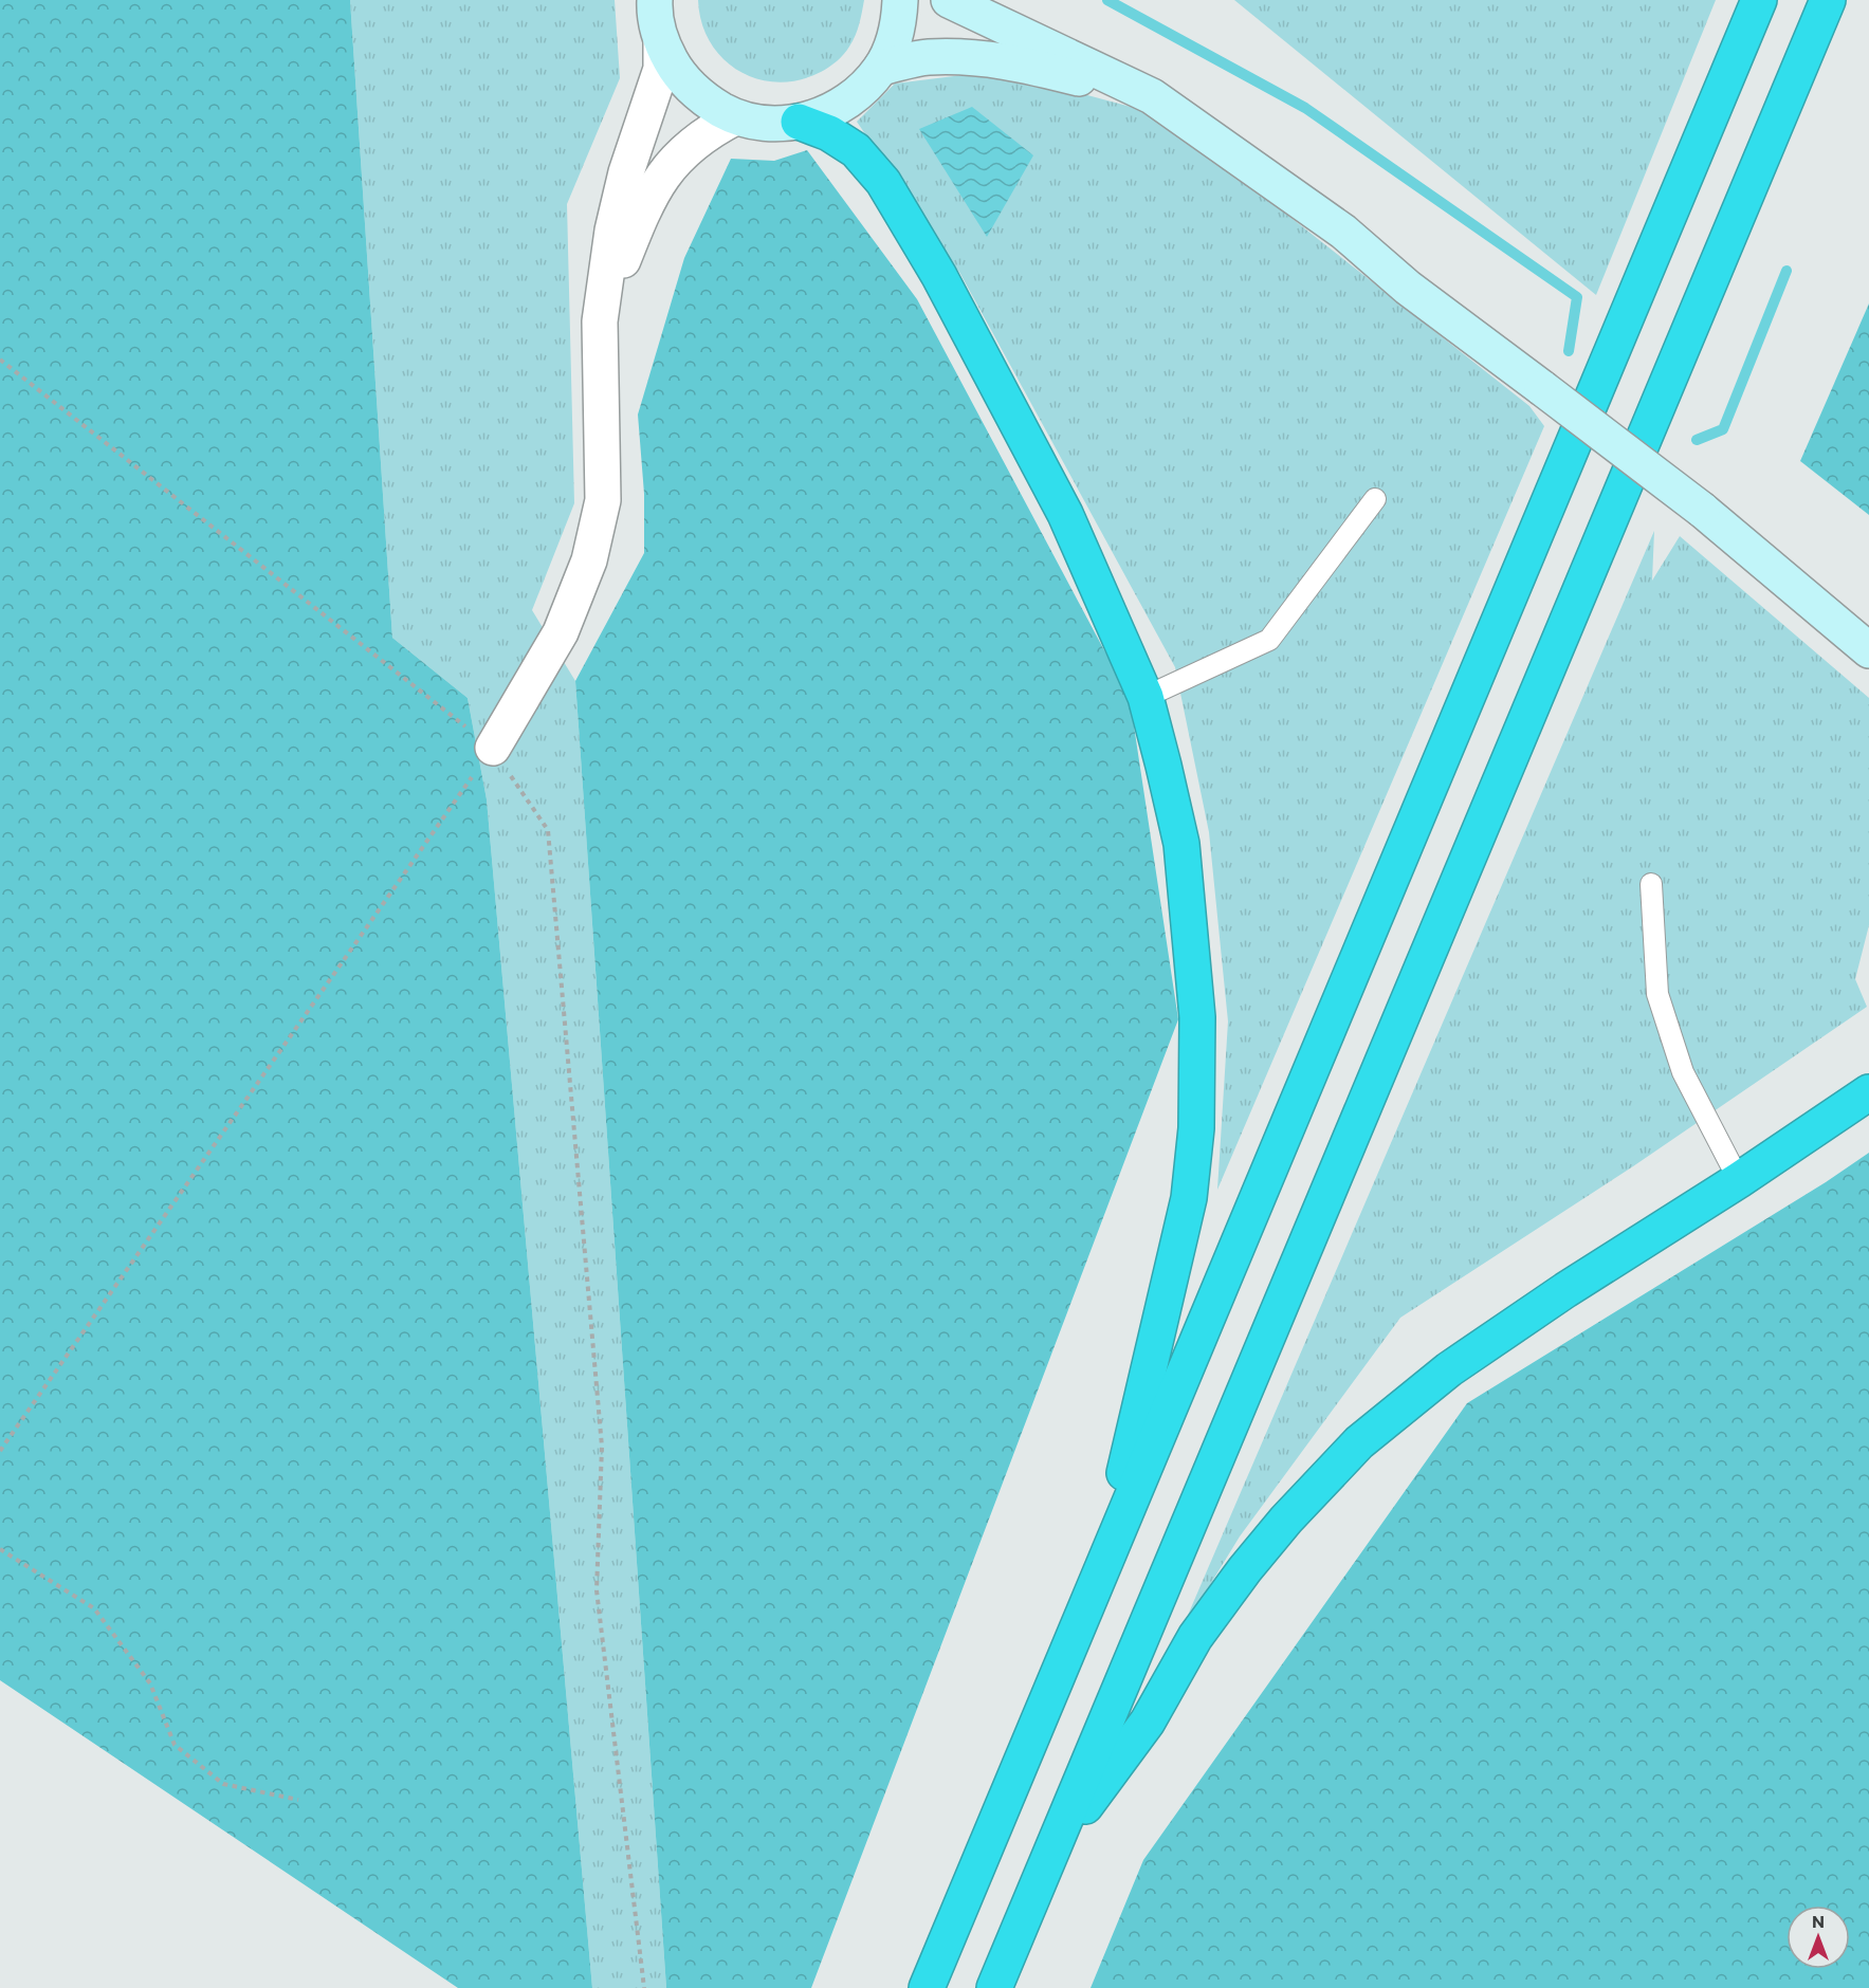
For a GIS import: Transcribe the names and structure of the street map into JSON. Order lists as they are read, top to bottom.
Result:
{
  "north": "top"
}
